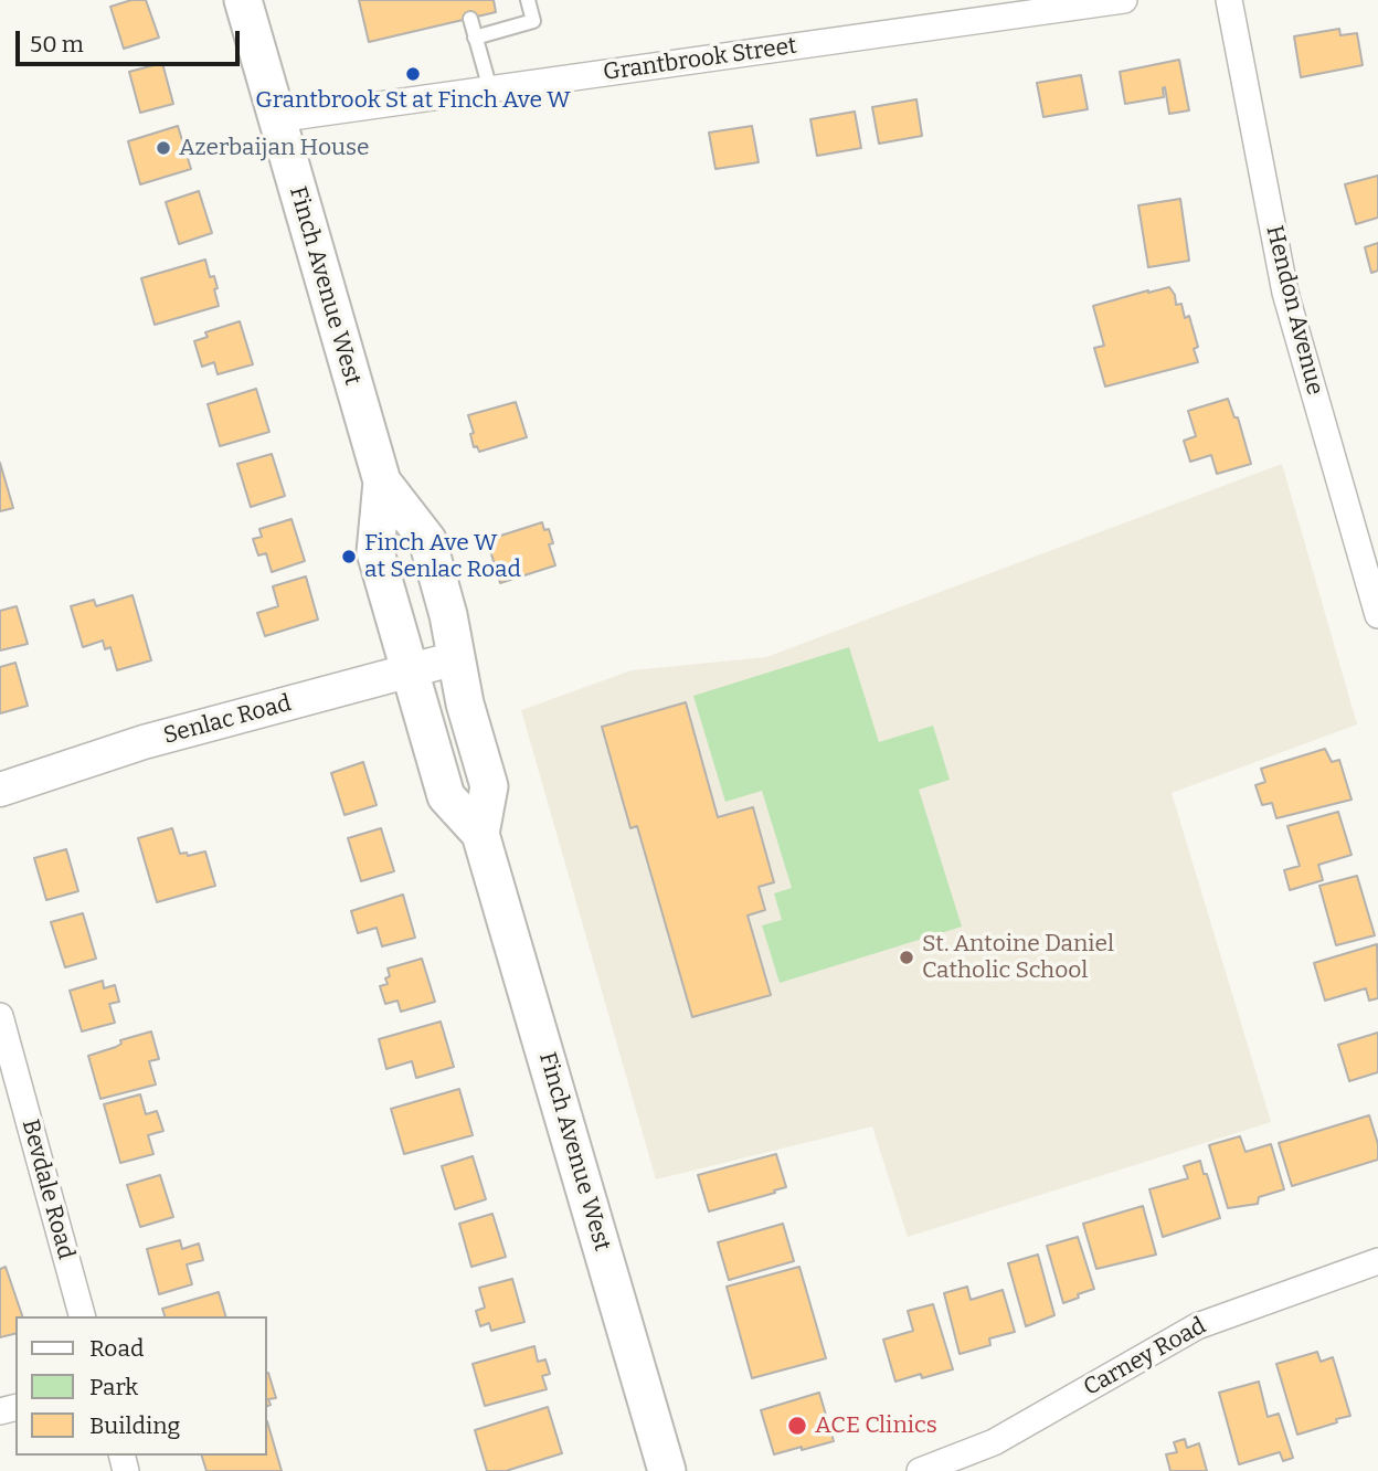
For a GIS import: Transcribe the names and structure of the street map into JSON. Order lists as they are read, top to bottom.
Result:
{
  "streets": {
    "main road": ["Finch Avenue West"],
    "street": [
      "Grantbrook Street",
      "Hendon Avenue",
      "Senlac Road",
      "Bevdale Road",
      "Carney Road"
    ]
  },
  "crossings": [
    ["Grantbrook Street", "Finch Avenue West"],
    ["Finch Avenue West", "Senlac Road"]
  ],
  "places": [
    "Grantbrook St at Finch Ave W",
    "Azerbaijan House",
    "Finch Ave W at Senlac Road",
    "St. Antoine Daniel Catholic School",
    "ACE Clinics"
  ],
  "legend": ["Road", "Park", "Building"],
  "scale_bar": "50 m"
}
